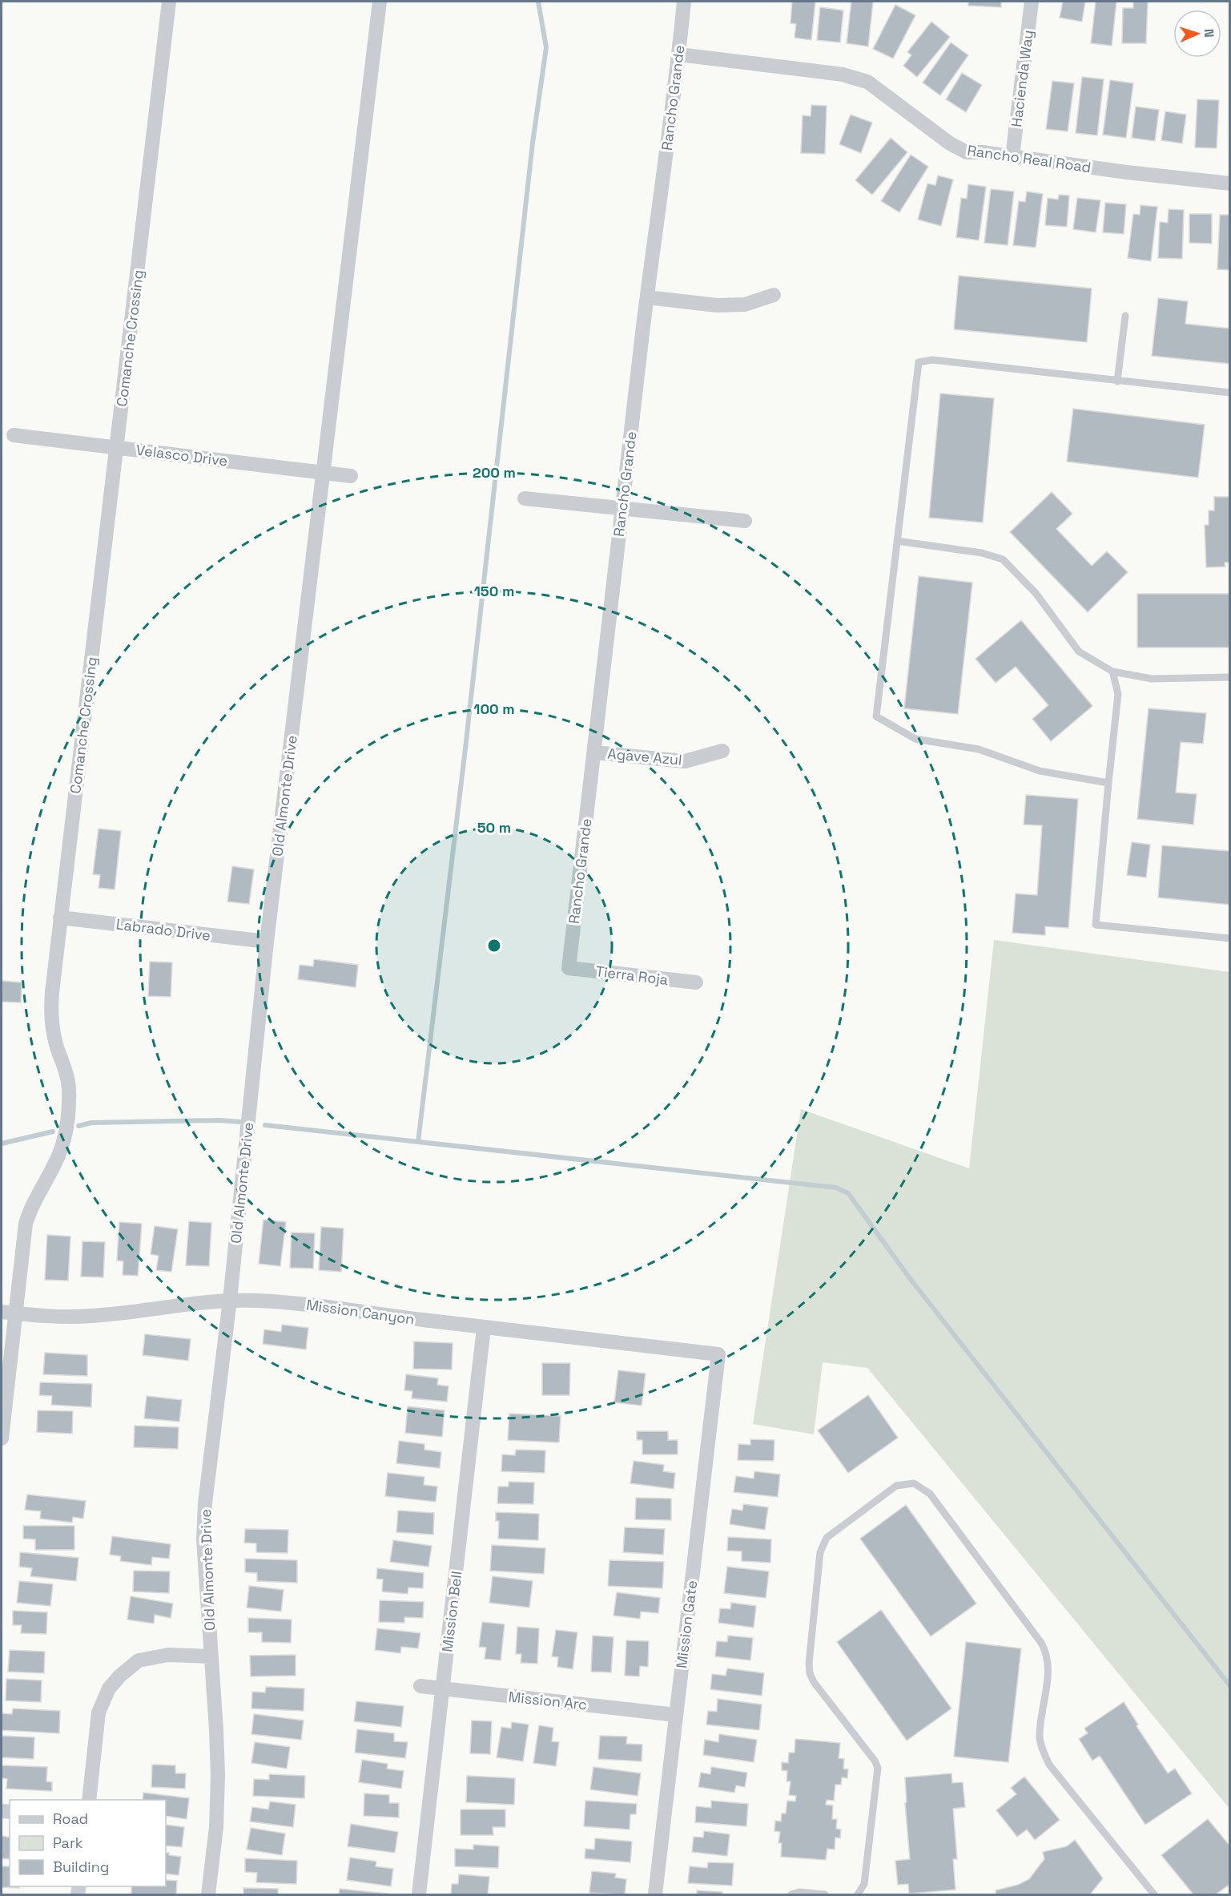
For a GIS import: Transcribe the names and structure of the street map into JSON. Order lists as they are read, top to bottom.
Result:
{
  "streets": {
    "street": [
      "Hacienda Way",
      "Rancho Grande",
      "Rancho Real Road",
      "Comanche Crossing",
      "Velasco Drive",
      "Agave Azul",
      "Old Almonte Drive",
      "Labrado Drive",
      "Tierra Roja",
      "Mission Canyon",
      "Mission Bell",
      "Mission Gate",
      "Mission Arc"
    ]
  },
  "crossings": [
    ["Hacienda Way", "Rancho Real Road"],
    ["Rancho Grande", "Rancho Real Road"],
    ["Rancho Grande", "Agave Azul"],
    ["Rancho Grande", "Tierra Roja"],
    ["Comanche Crossing", "Velasco Drive"],
    ["Comanche Crossing", "Labrado Drive"],
    ["Comanche Crossing", "Mission Canyon"],
    ["Velasco Drive", "Old Almonte Drive"],
    ["Old Almonte Drive", "Labrado Drive"],
    ["Old Almonte Drive", "Mission Canyon"],
    ["Mission Canyon", "Mission Bell"],
    ["Mission Canyon", "Mission Gate"],
    ["Mission Bell", "Mission Arc"],
    ["Mission Gate", "Mission Arc"]
  ],
  "legend": ["Road", "Park", "Building"],
  "north": "right",
  "rings": [
    "200 m",
    "150 m",
    "100 m",
    "50 m"
  ]
}
